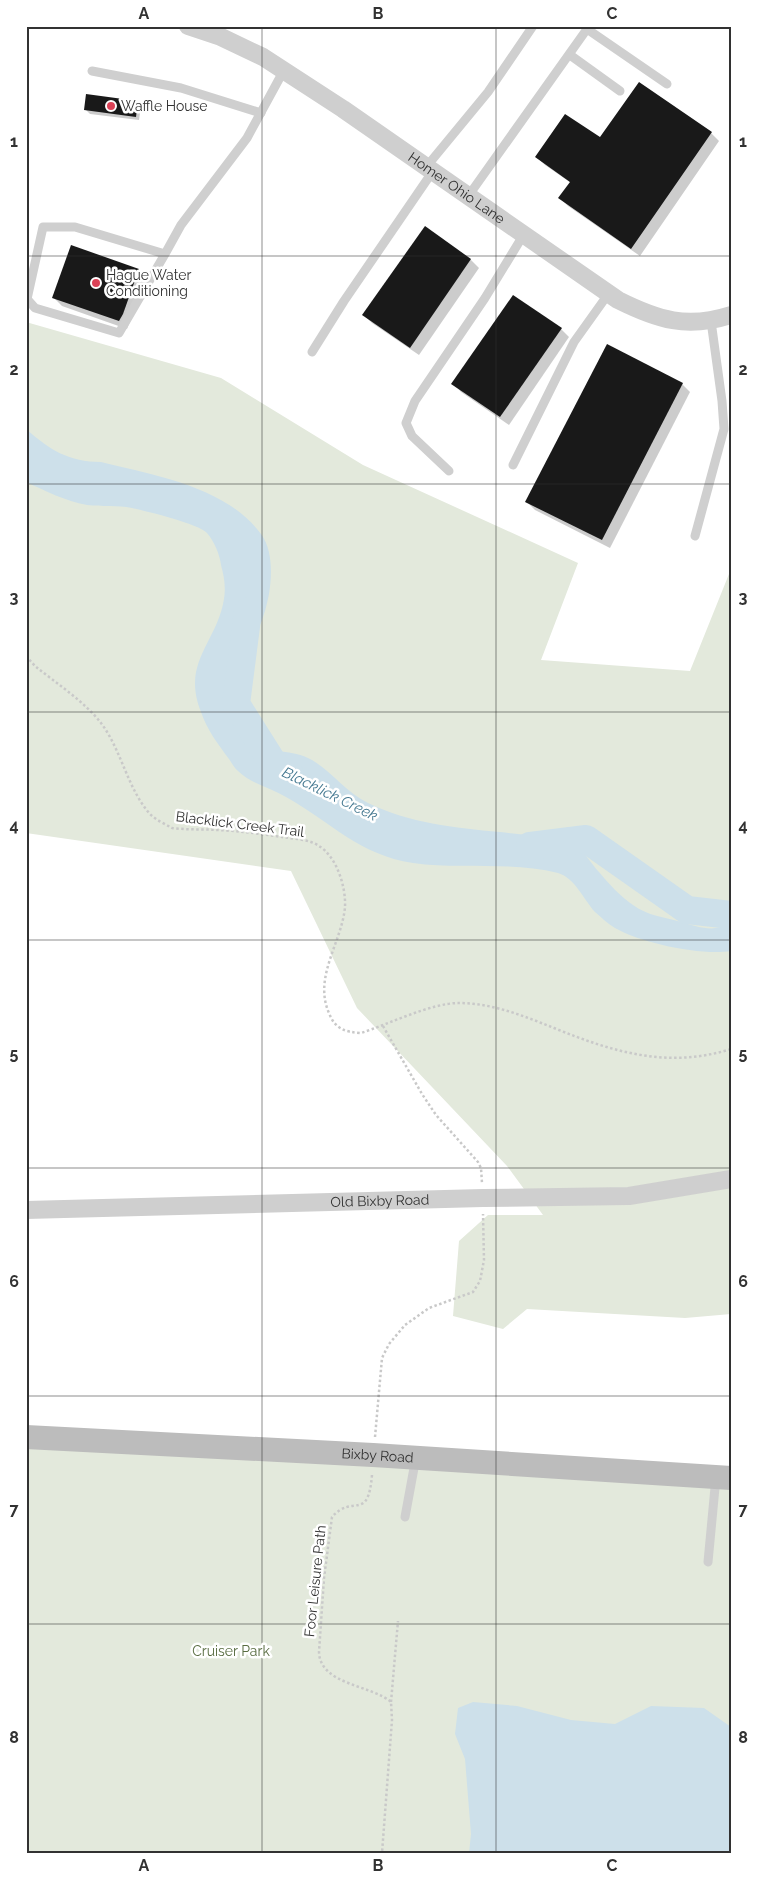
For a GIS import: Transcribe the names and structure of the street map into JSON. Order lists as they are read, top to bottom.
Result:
{
  "streets": {
    "street": ["Homer Ohio Lane", "Old Bixby Road", "Bixby Road"],
    "path": ["Blacklick Creek Trail", "Foor Leisure Path"]
  },
  "crossings": [
    ["Blacklick Creek Trail", "Foor Leisure Path"],
    ["Old Bixby Road", "Foor Leisure Path"],
    ["Bixby Road", "Foor Leisure Path"]
  ],
  "water": ["Blacklick Creek"],
  "parks": ["Cruiser Park"],
  "places": ["Waffle House", "Hague Water Conditioning"],
  "grid": {
    "columns": ["A", "B", "C"],
    "rows": [
      "1",
      "2",
      "3",
      "4",
      "5",
      "6",
      "7",
      "8"
    ]
  }
}
